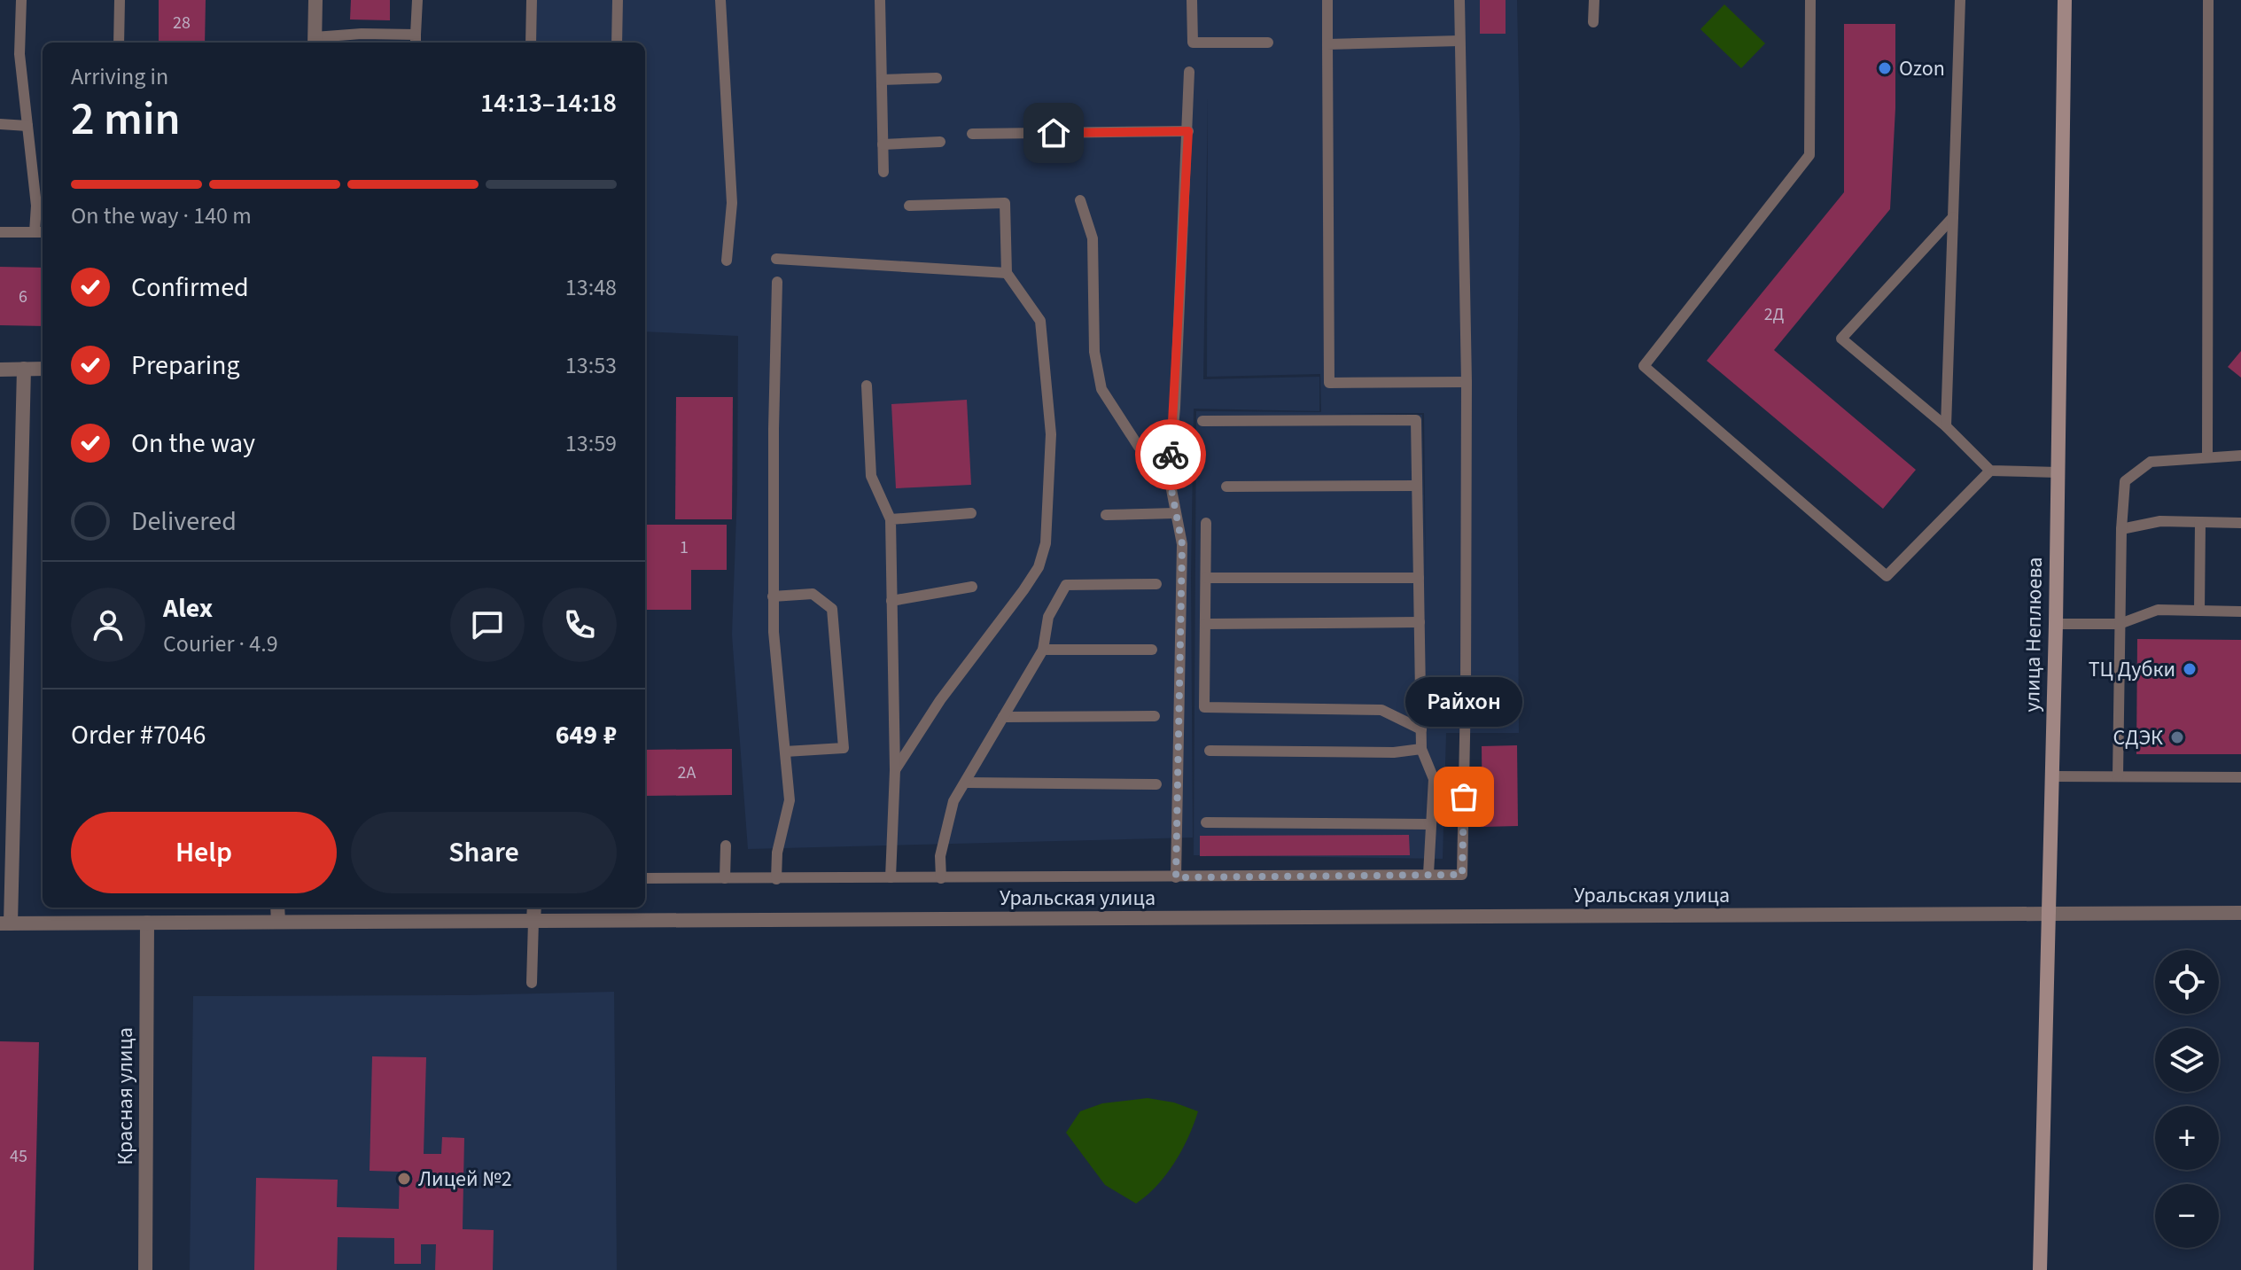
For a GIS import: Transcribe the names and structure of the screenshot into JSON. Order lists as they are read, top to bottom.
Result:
{
  "streets": {
    "main road": ["улица Неплюева"],
    "street": ["Уральская улица", "Красная улица"]
  },
  "crossings": [
    ["улица Неплюева", "Уральская улица"],
    ["Уральская улица", "Красная улица"]
  ],
  "places": [
    "Ozon",
    "ТЦ Дубки",
    "СДЭК",
    "Райхон",
    "Лицей №2"
  ],
  "house_numbers": [
    "28",
    "6",
    "2Д",
    "1",
    "2А",
    "45"
  ],
  "page": {
    "heading": ["2 min", "Arriving in", "14:13–14:18"],
    "panel": [
      "Alex",
      "Courier · 4.9",
      "Order #7046",
      "649 ₽"
    ],
    "bar": "On the way · 140 m",
    "list": [
      ["Confirmed", "13:48"],
      ["Preparing", "13:53"],
      ["On the way", "13:59"],
      "Delivered"
    ],
    "bubble": "Райхон",
    "buttons": ["Help", "Share"],
    "map_buttons": ["+", "−"]
  }
}
